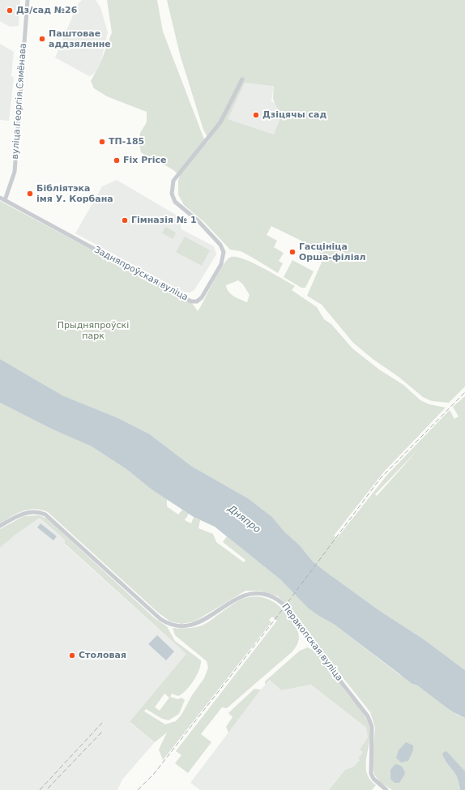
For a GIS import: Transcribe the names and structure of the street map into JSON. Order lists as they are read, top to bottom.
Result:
{
  "streets": {
    "street": ["вуліца Георгія Сямёнава", "Задняпроўская вуліца", "Перакопская вуліца"]
  },
  "crossings": [
    ["вуліца Георгія Сямёнава", "Задняпроўская вуліца"]
  ],
  "water": ["Дняпро"],
  "parks": ["Прыдняпроўскі парк"],
  "places": [
    "Дз/сад №26",
    "Паштовае аддзяленне",
    "Дзіцячы сад",
    "ТП-185",
    "Fix Price",
    "Бібліятэка імя У. Корбана",
    "Гімназія № 1",
    "Гасцініца Орша-філіял",
    "Столовая"
  ]
}
